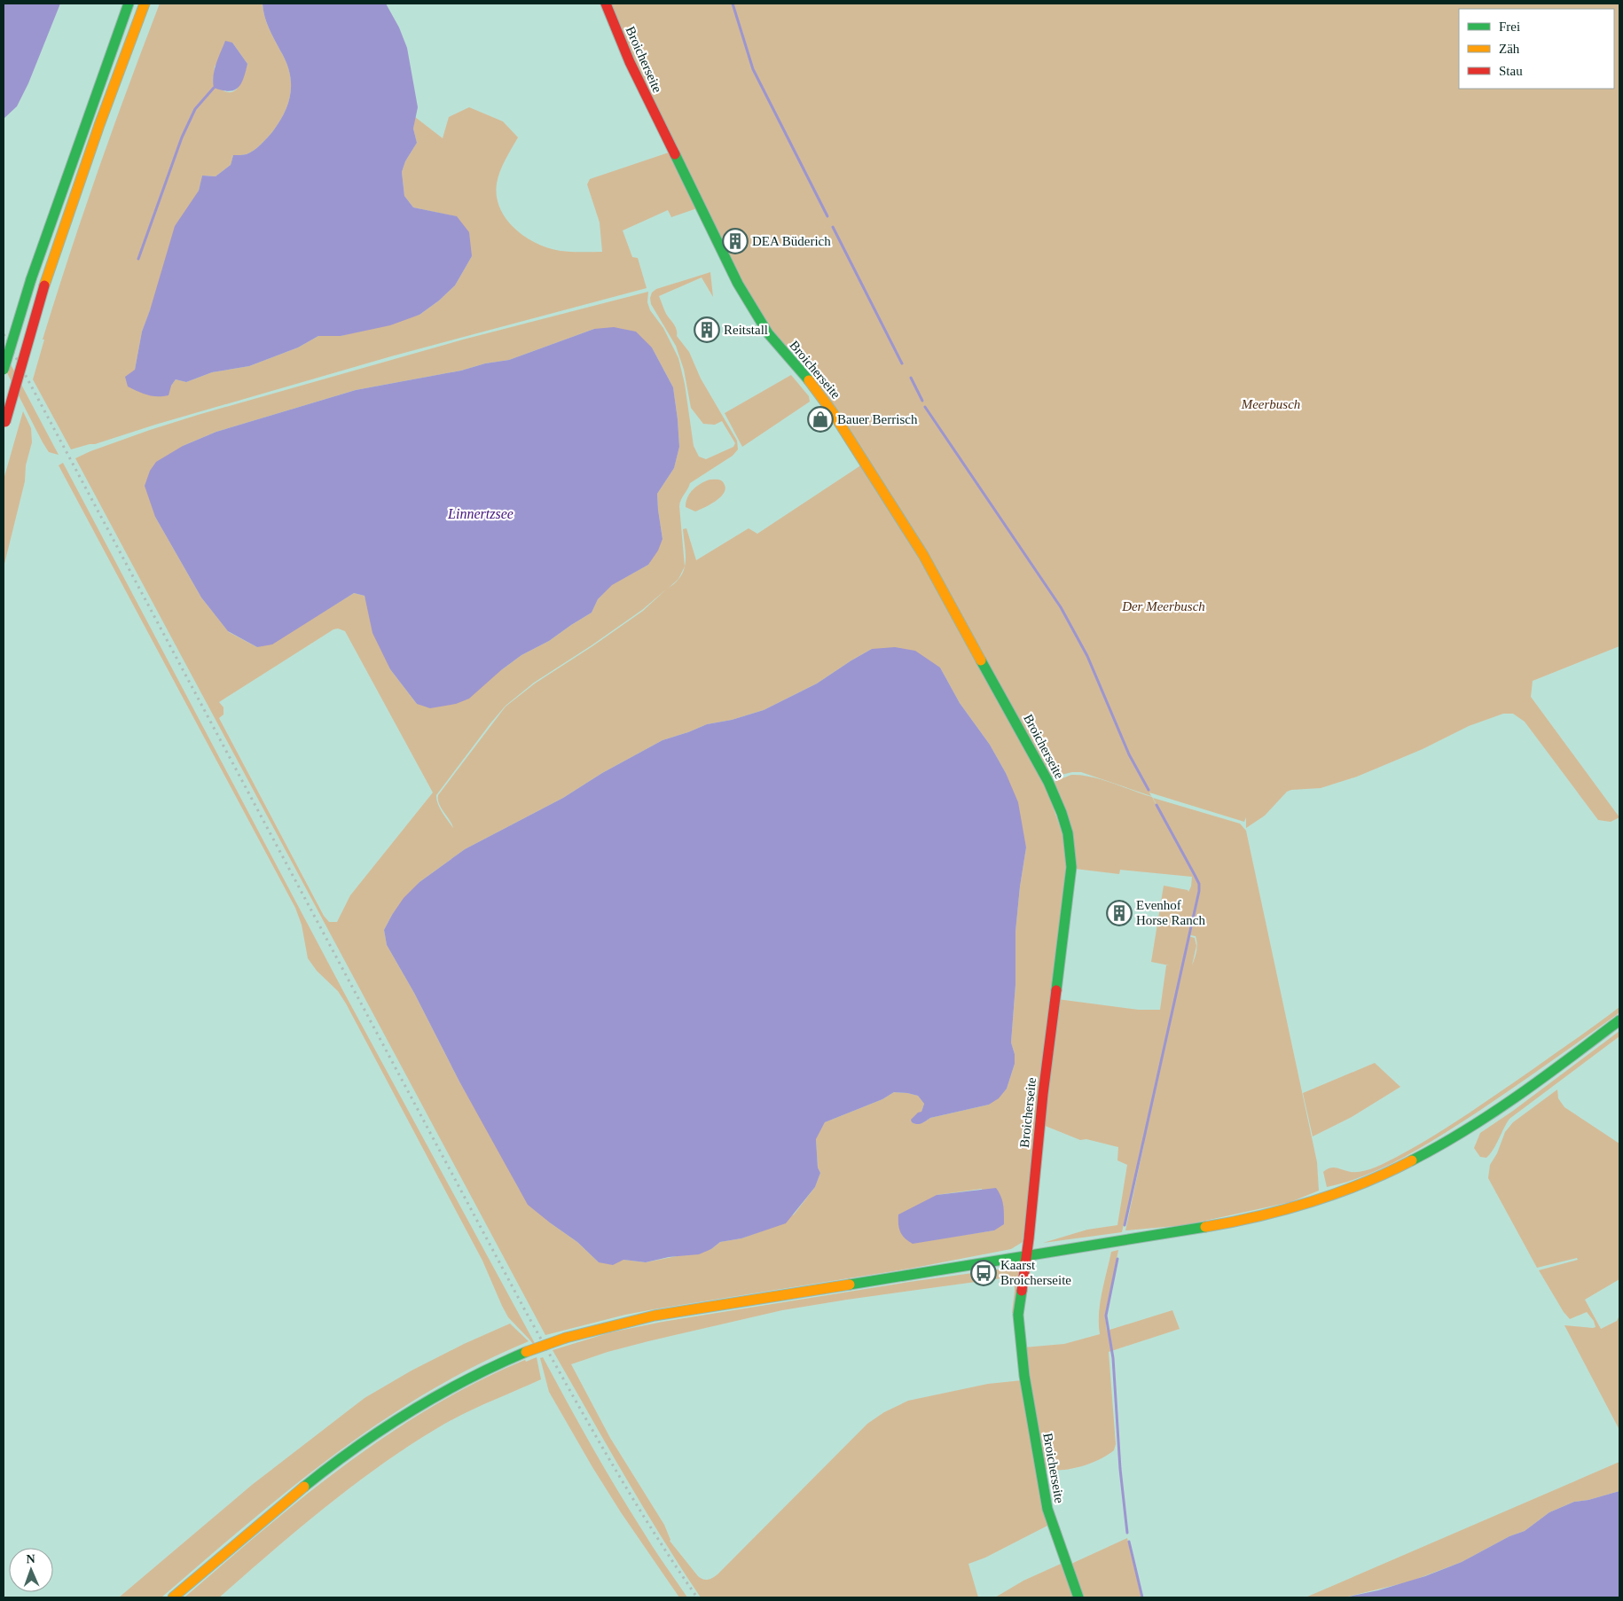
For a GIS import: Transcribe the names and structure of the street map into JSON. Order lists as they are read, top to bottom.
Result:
{
  "streets": {
    "main road": ["Broicherseite"]
  },
  "water": ["Linnertzsee"],
  "parks": ["Meerbusch", "Der Meerbusch"],
  "places": {
    "building": ["DEA Büderich", "Reitstall", "Evenhof Horse Ranch"],
    "shop": ["Bauer Berrisch"],
    "bus stop": ["Kaarst Broicherseite"]
  },
  "legend": ["Frei", "Zäh", "Stau"],
  "north": "top"
}
